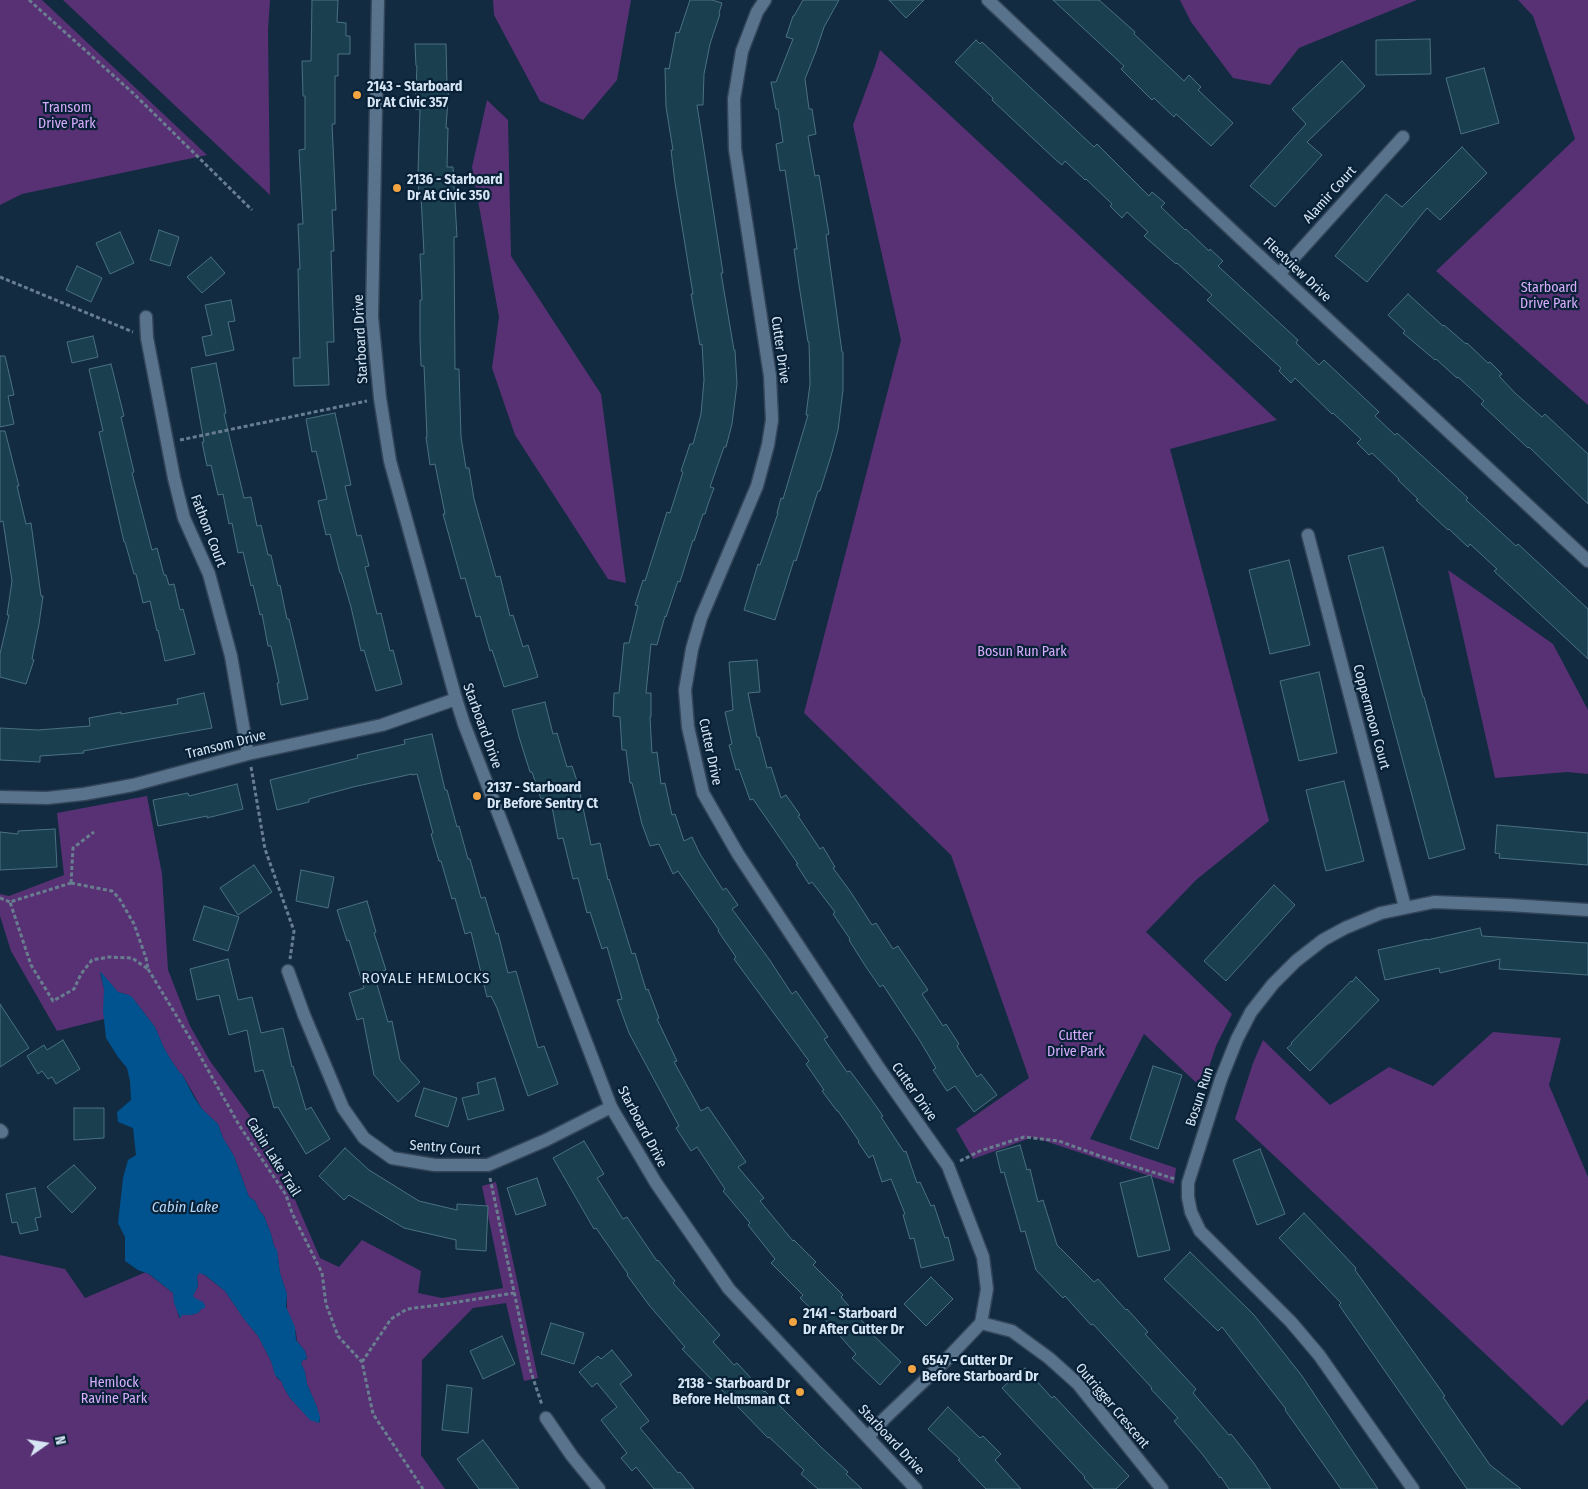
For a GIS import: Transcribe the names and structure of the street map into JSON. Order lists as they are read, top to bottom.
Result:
{
  "streets": {
    "street": [
      "Alamir Court",
      "Fleetview Drive",
      "Starboard Drive",
      "Cutter Drive",
      "Fathom Court",
      "Coppermoon Court",
      "Transom Drive",
      "Bosun Run",
      "Sentry Court",
      "Outrigger Crescent"
    ],
    "path": ["Cabin Lake Trail"]
  },
  "crossings": [
    ["Alamir Court", "Fleetview Drive"],
    ["Starboard Drive", "Transom Drive"],
    ["Starboard Drive", "Sentry Court"],
    ["Cutter Drive", "Outrigger Crescent"],
    ["Fathom Court", "Transom Drive"],
    ["Coppermoon Court", "Bosun Run"]
  ],
  "districts": ["ROYALE HEMLOCKS"],
  "water": ["Cabin Lake"],
  "parks": [
    "Transom Drive Park",
    "Starboard Drive Park",
    "Bosun Run Park",
    "Cutter Drive Park",
    "Hemlock Ravine Park"
  ],
  "places": [
    "2143 - Starboard Dr At Civic 357",
    "2136 - Starboard Dr At Civic 350",
    "2137 - Starboard Dr Before Sentry Ct",
    "2141 - Starboard Dr After Cutter Dr",
    "6547 - Cutter Dr Before Starboard Dr",
    "2138 - Starboard Dr Before Helmsman Ct"
  ],
  "north": "right"
}
